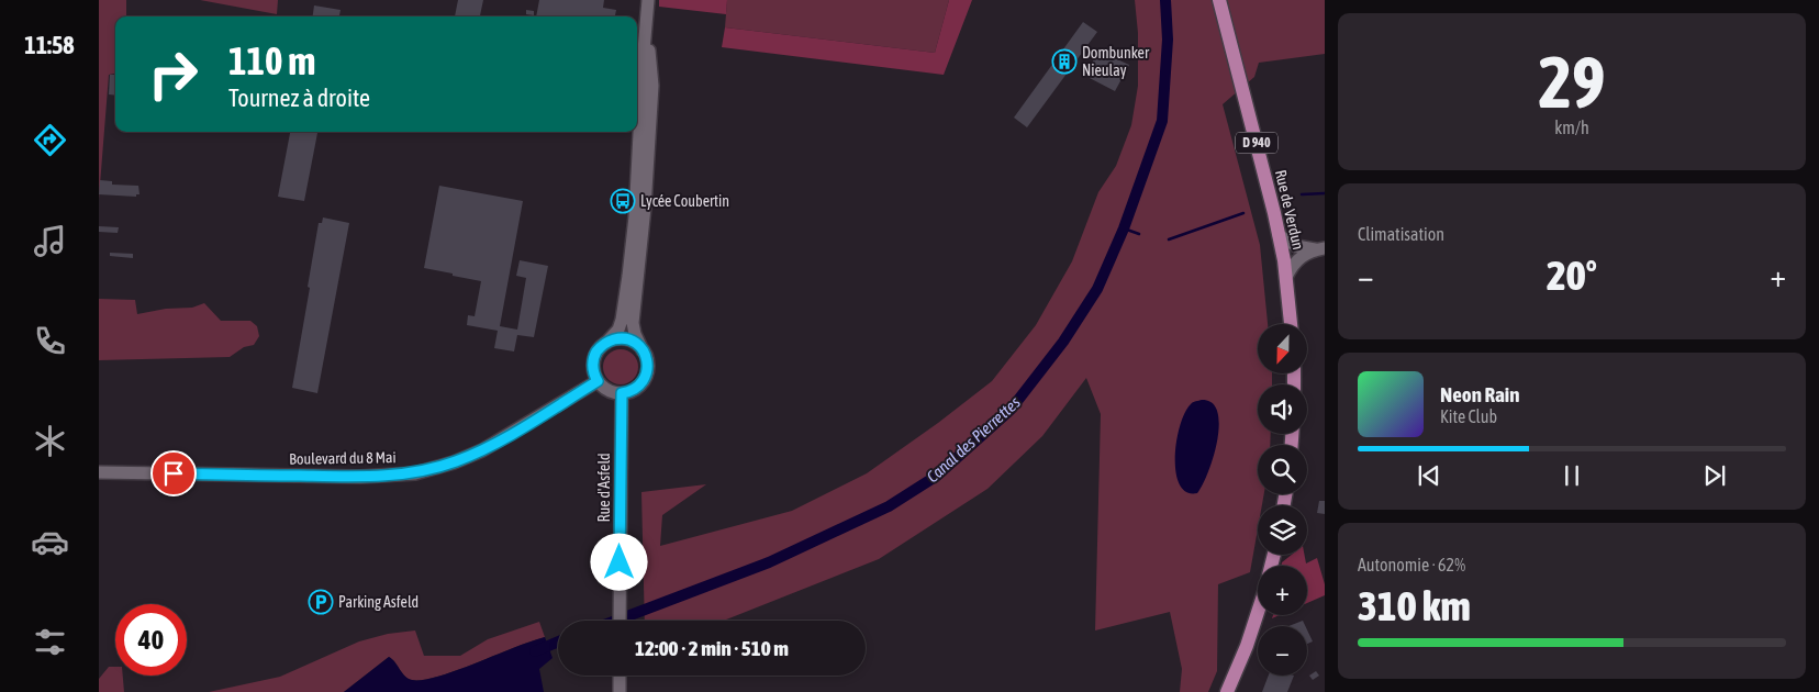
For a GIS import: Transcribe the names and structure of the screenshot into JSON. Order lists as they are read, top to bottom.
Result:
{
  "streets": {
    "main road": ["D 940", "Rue de Verdun"],
    "street": ["Boulevard du 8 Mai", "Rue d'Asfeld"]
  },
  "crossings": [
    ["Boulevard du 8 Mai", "Rue d'Asfeld"]
  ],
  "water": ["Canal des Pierrettes"],
  "places": {
    "building": ["Dombunker Nieulay"],
    "bus stop": ["Lycée Coubertin"],
    "parking": ["Parking Asfeld"]
  },
  "north": "bottom",
  "page": {
    "tabs": "11:58",
    "tile": [
      ["29", "km/h"],
      "Climatisation",
      ["Autonomie · 62%", "310 km"]
    ],
    "turn": ["110 m", "Tournez à droite"],
    "heat": ["−", "20°", "+"],
    "map_buttons": ["+", "−"],
    "song": ["Neon Rain", "Kite Club"],
    "limit": "40",
    "trip": "12:00 · 2 min · 510 m"
  }
}
